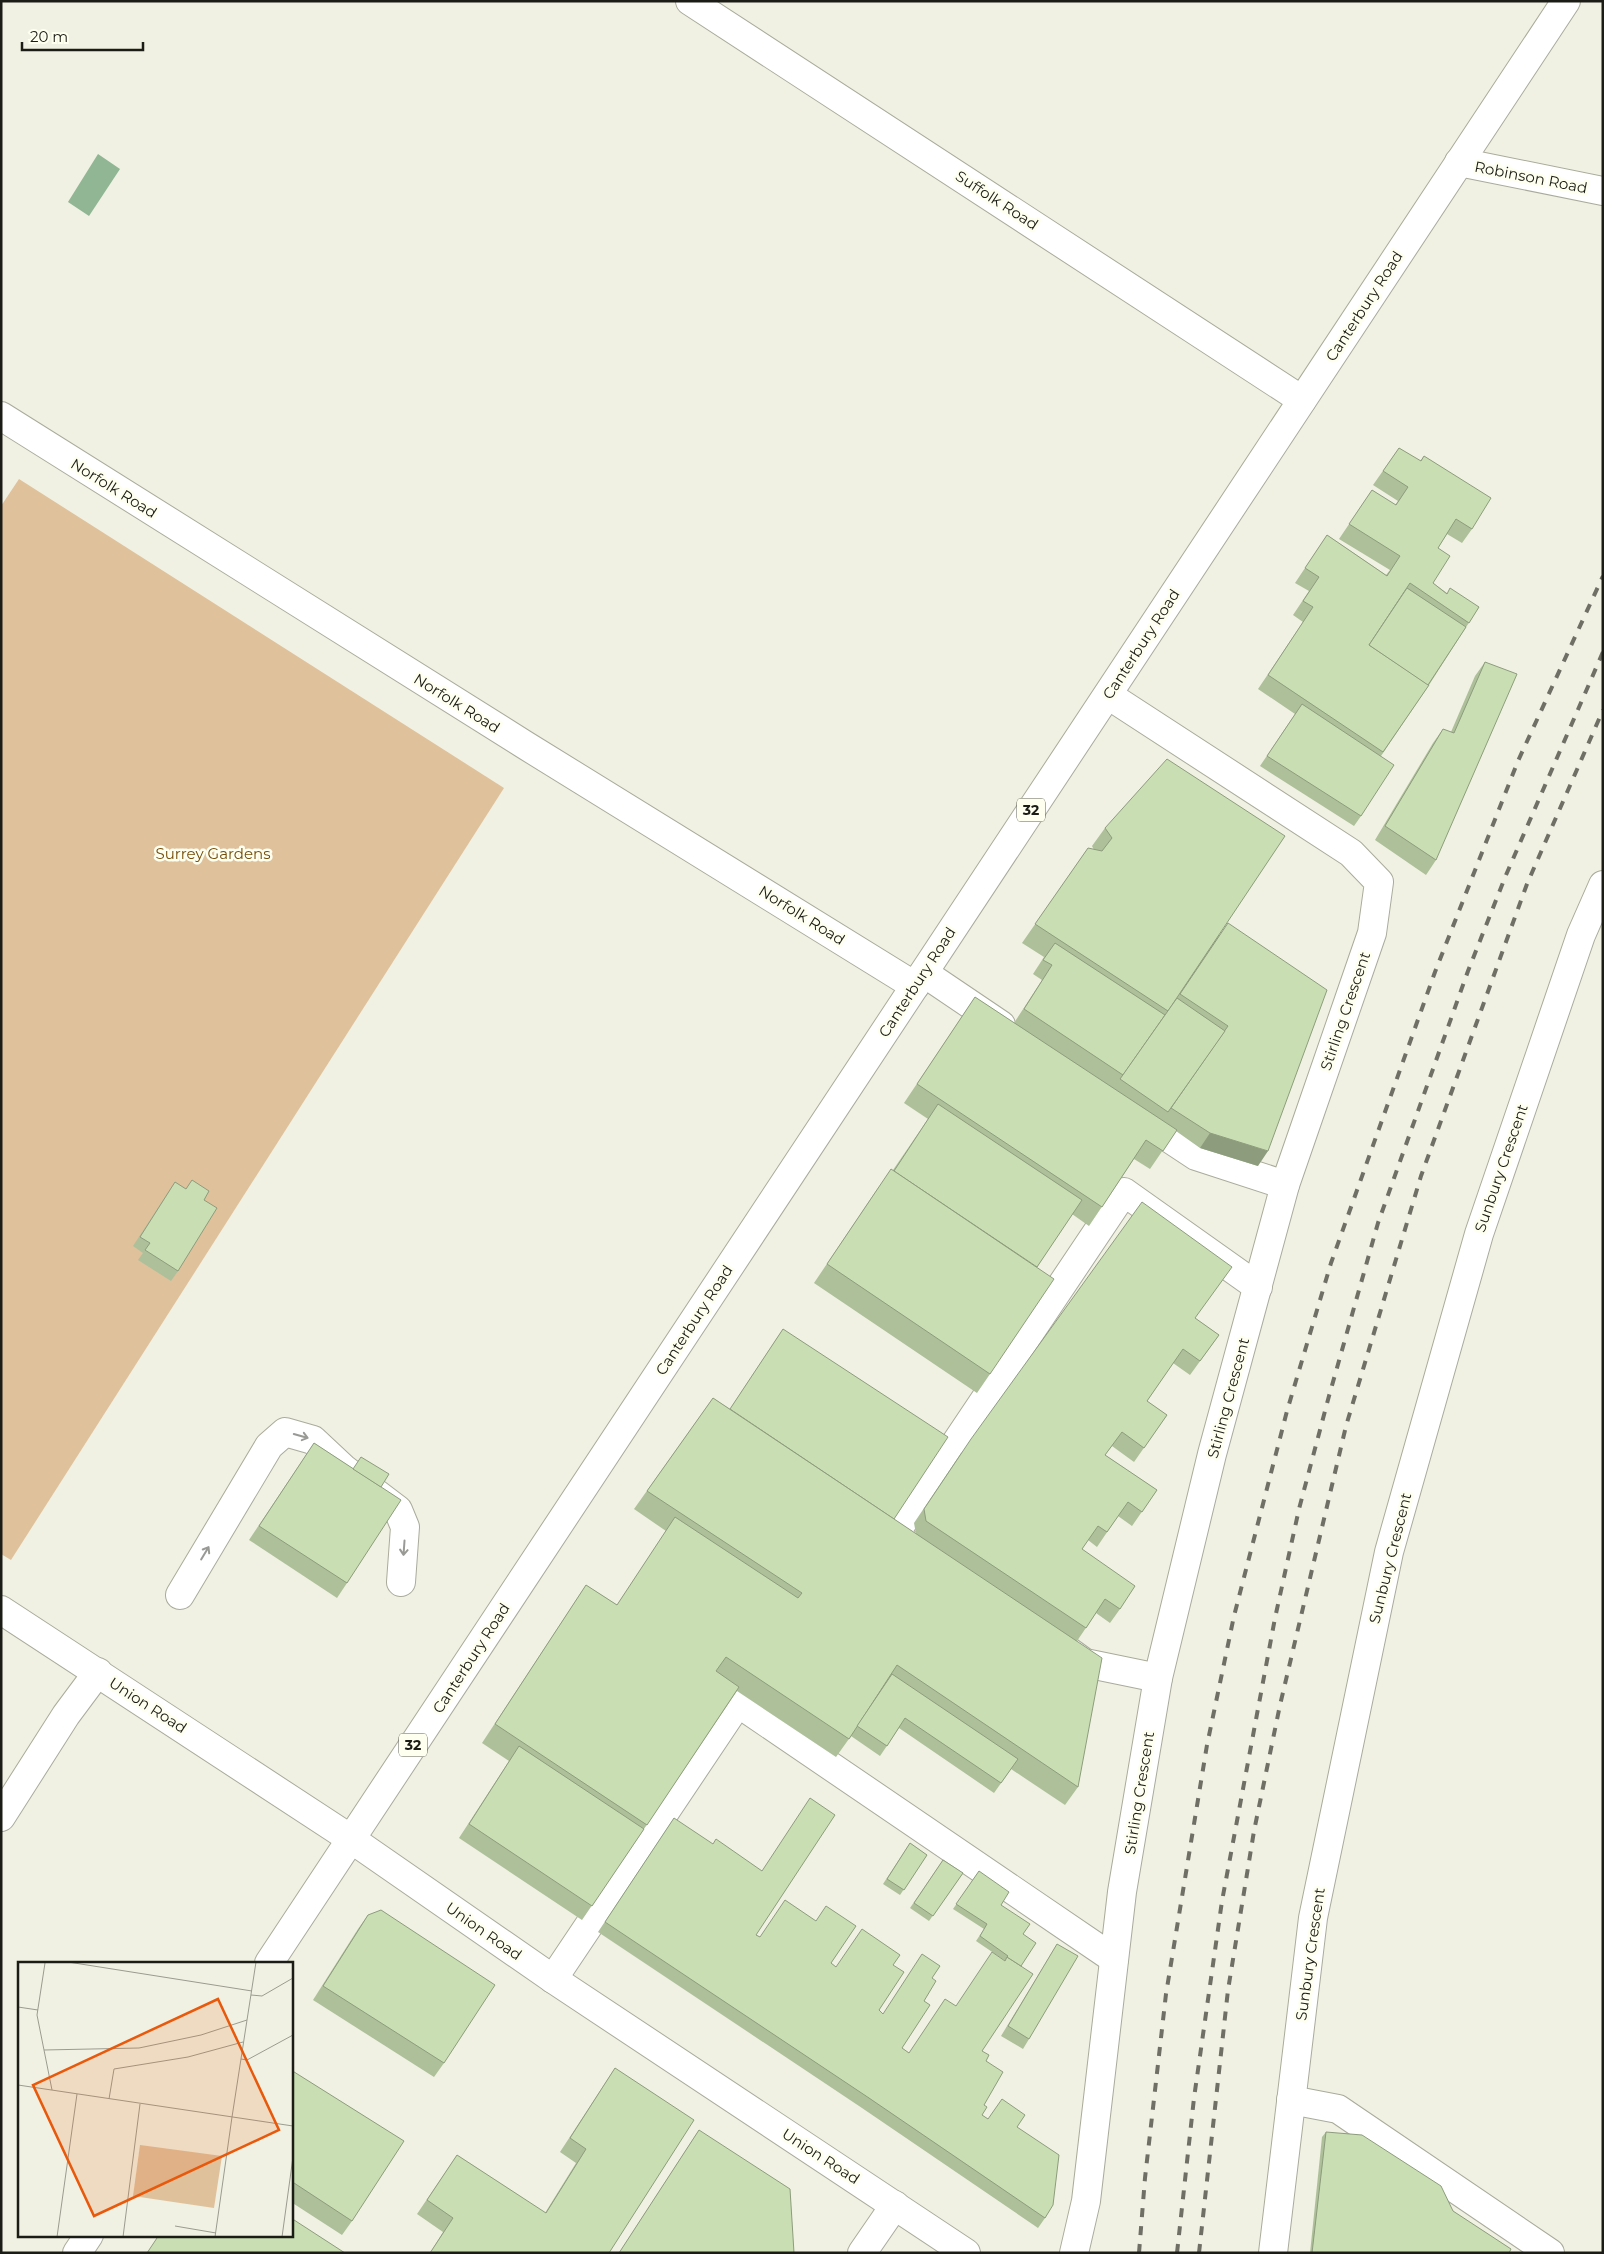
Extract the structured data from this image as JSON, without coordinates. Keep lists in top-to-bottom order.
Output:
{
  "streets": {
    "street": [
      "Robinson Road",
      "Suffolk Road",
      "Canterbury Road",
      "Norfolk Road",
      "32",
      "Stirling Crescent",
      "Sunbury Crescent",
      "Union Road"
    ]
  },
  "crossings": [
    ["Robinson Road", "Canterbury Road"],
    ["Suffolk Road", "Canterbury Road"],
    ["Canterbury Road", "Norfolk Road"],
    ["Canterbury Road", "Stirling Crescent"],
    ["Canterbury Road", "Union Road"]
  ],
  "parks": ["Surrey Gardens"],
  "scale_bar": "20 m"
}
